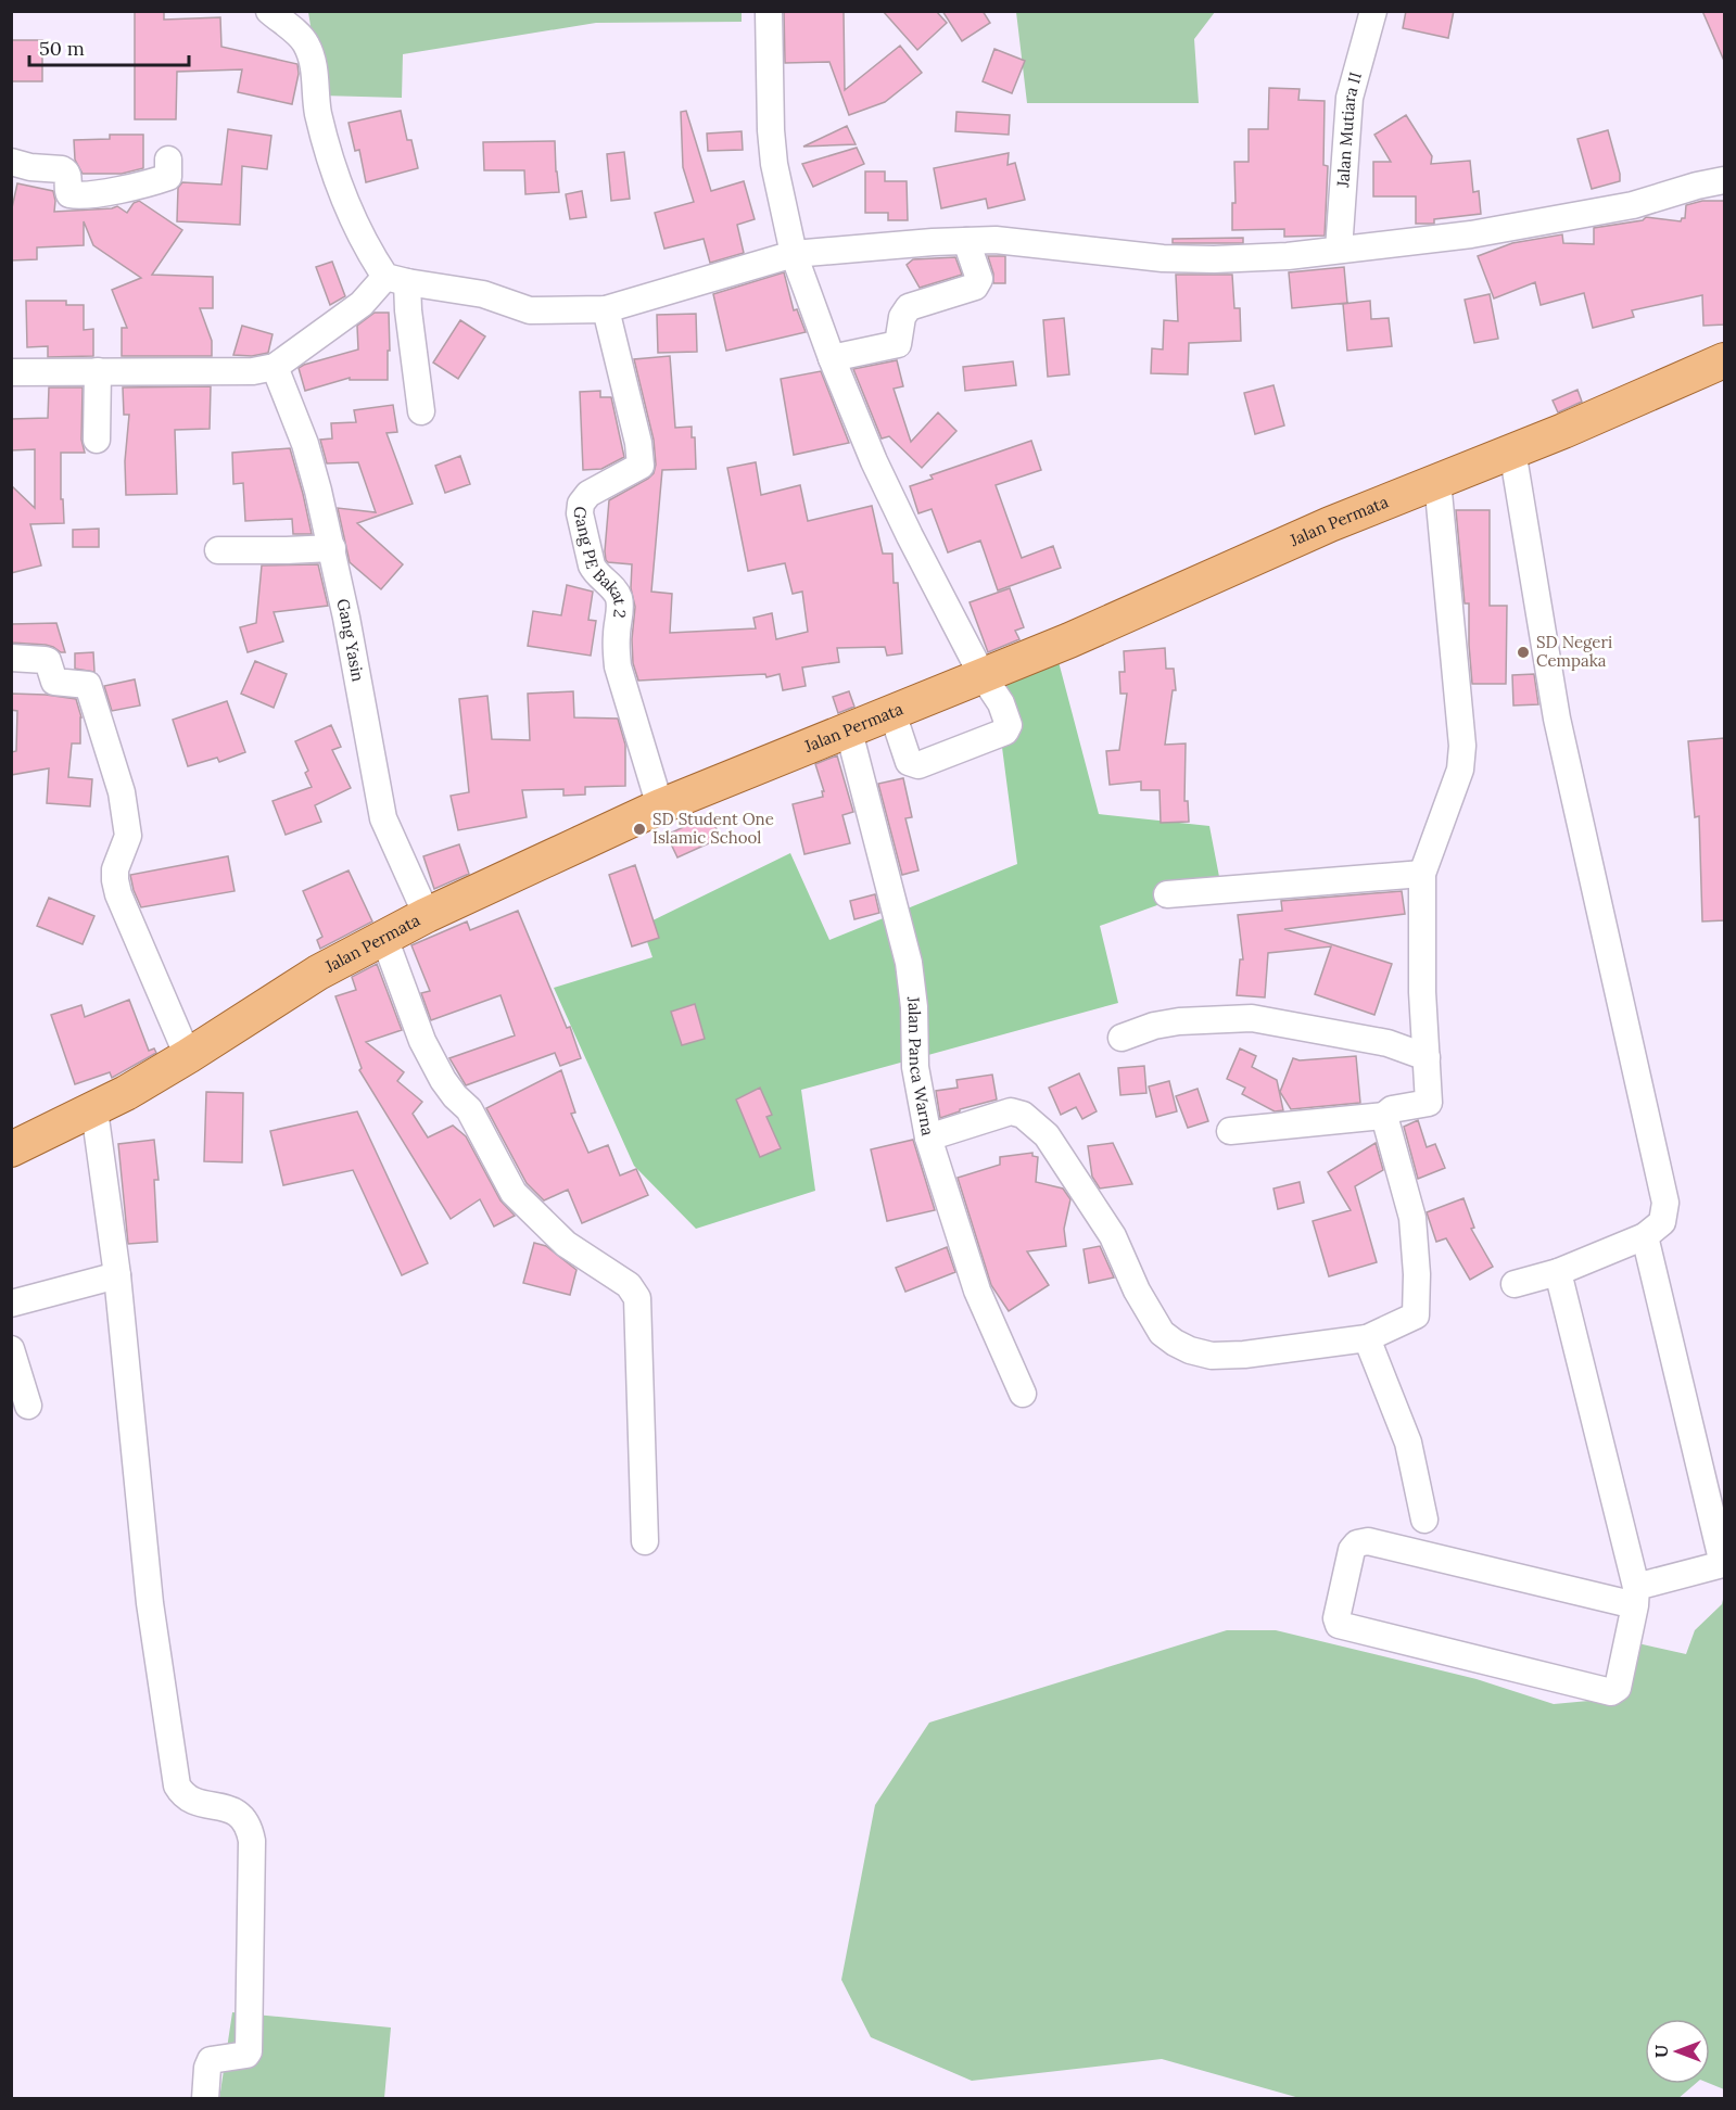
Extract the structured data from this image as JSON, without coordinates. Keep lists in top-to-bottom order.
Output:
{
  "streets": {
    "main road": ["Jalan Permata"],
    "street": [
      "Jalan Mutiara II",
      "Gang PE Bakat 2",
      "Gang Yasin",
      "Jalan Panca Warna"
    ]
  },
  "crossings": [
    ["Jalan Permata", "Gang PE Bakat 2"],
    ["Jalan Permata", "Gang Yasin"],
    ["Jalan Permata", "Jalan Panca Warna"]
  ],
  "places": ["SD Negeri Cempaka", "SD Student One Islamic School"],
  "scale_bar": "50 m",
  "north": "left"
}
